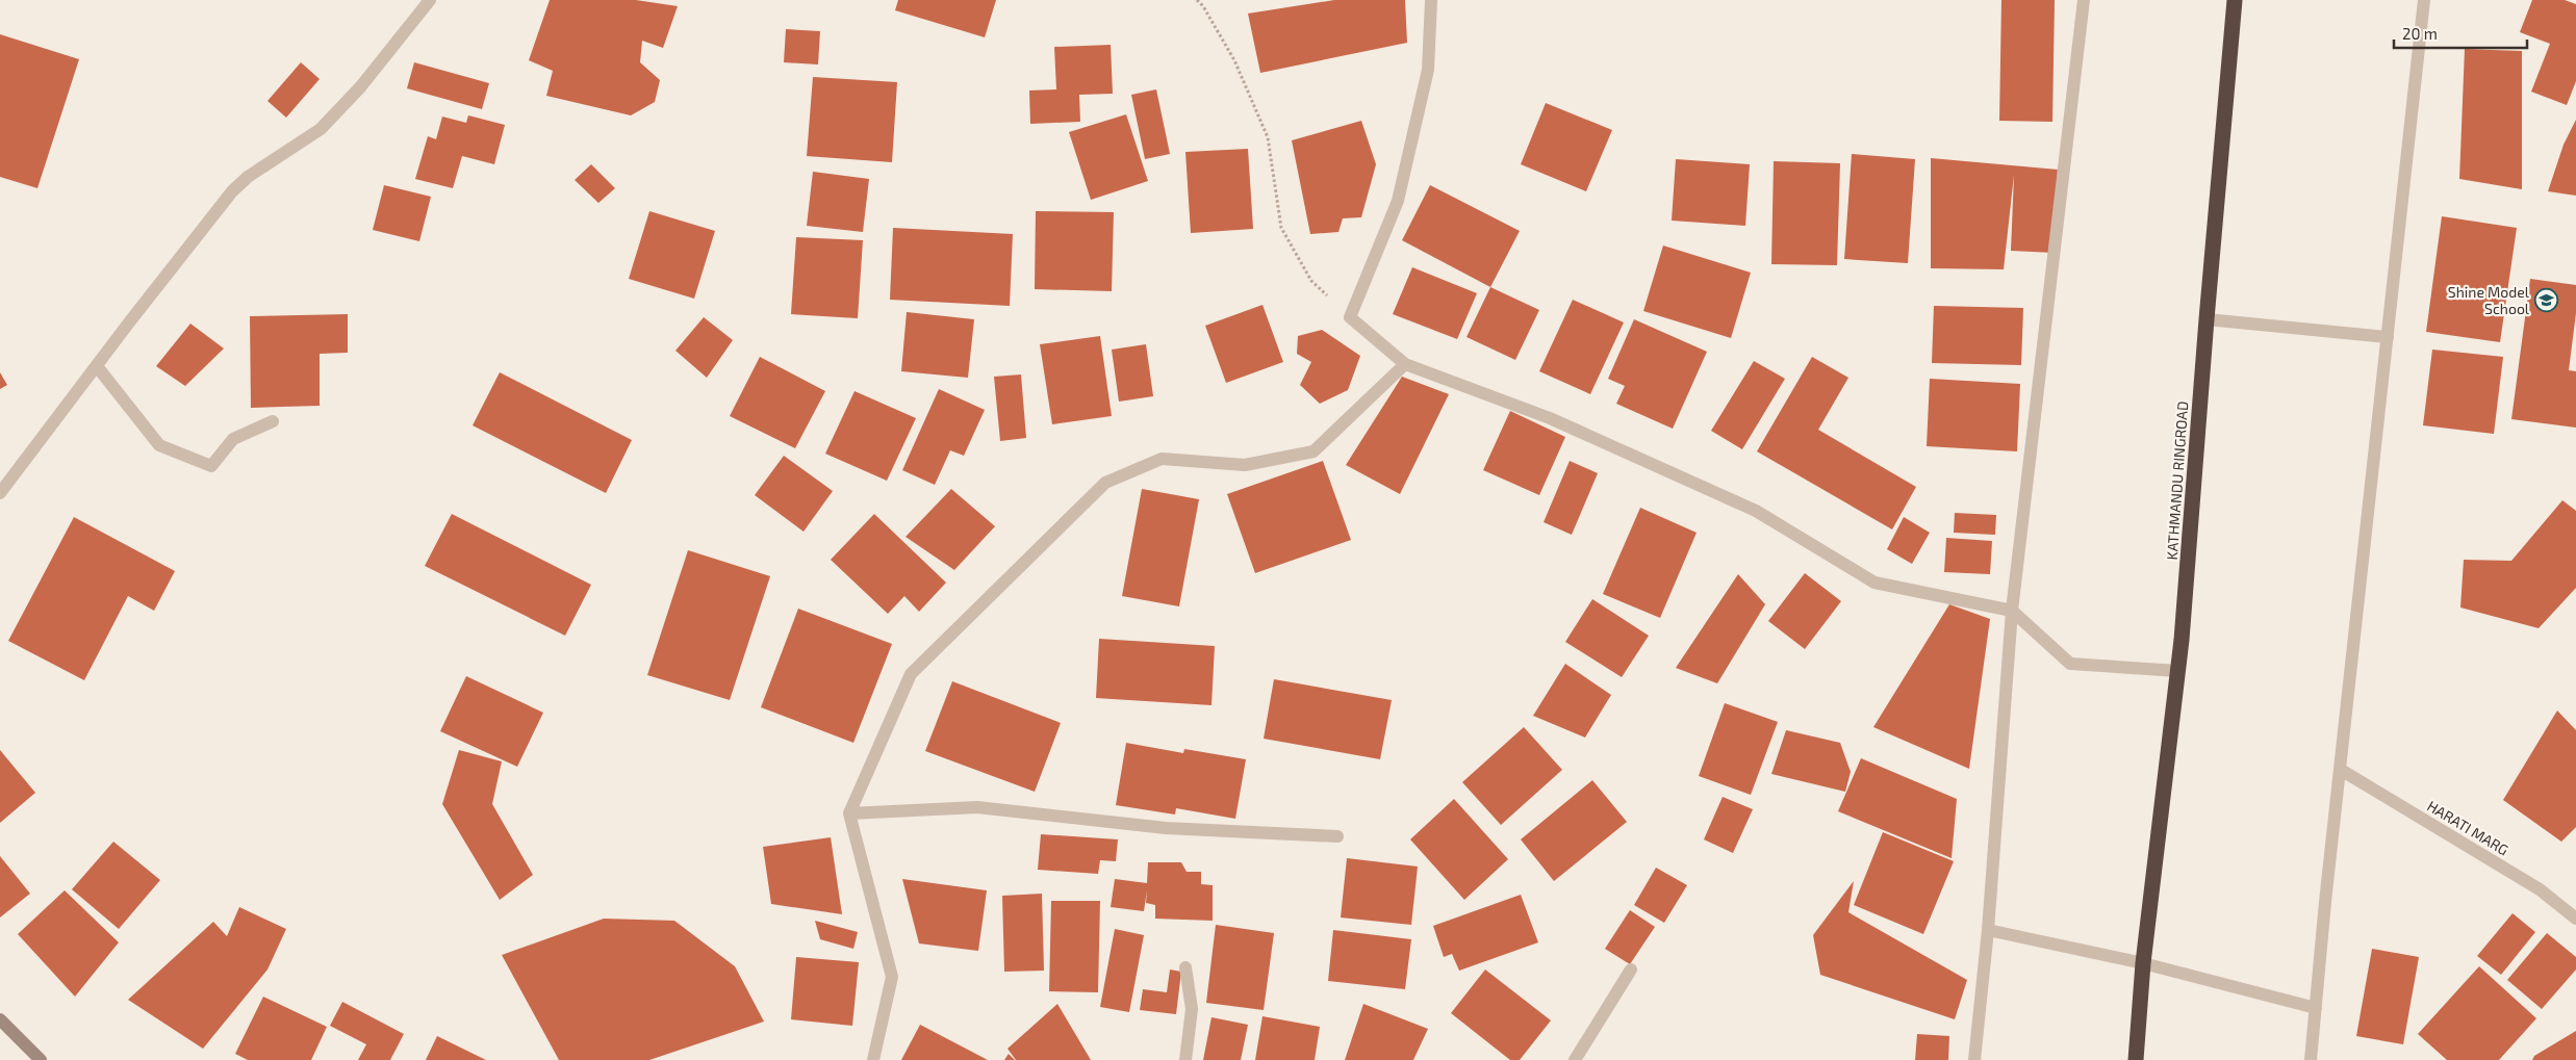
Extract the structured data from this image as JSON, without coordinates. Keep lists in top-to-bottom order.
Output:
{
  "streets": {
    "highway": ["KATHMANDU RINGROAD"],
    "street": ["HARATI MARG"]
  },
  "places": {
    "school or university": ["Shine Model School"]
  },
  "scale_bar": "20 m"
}
